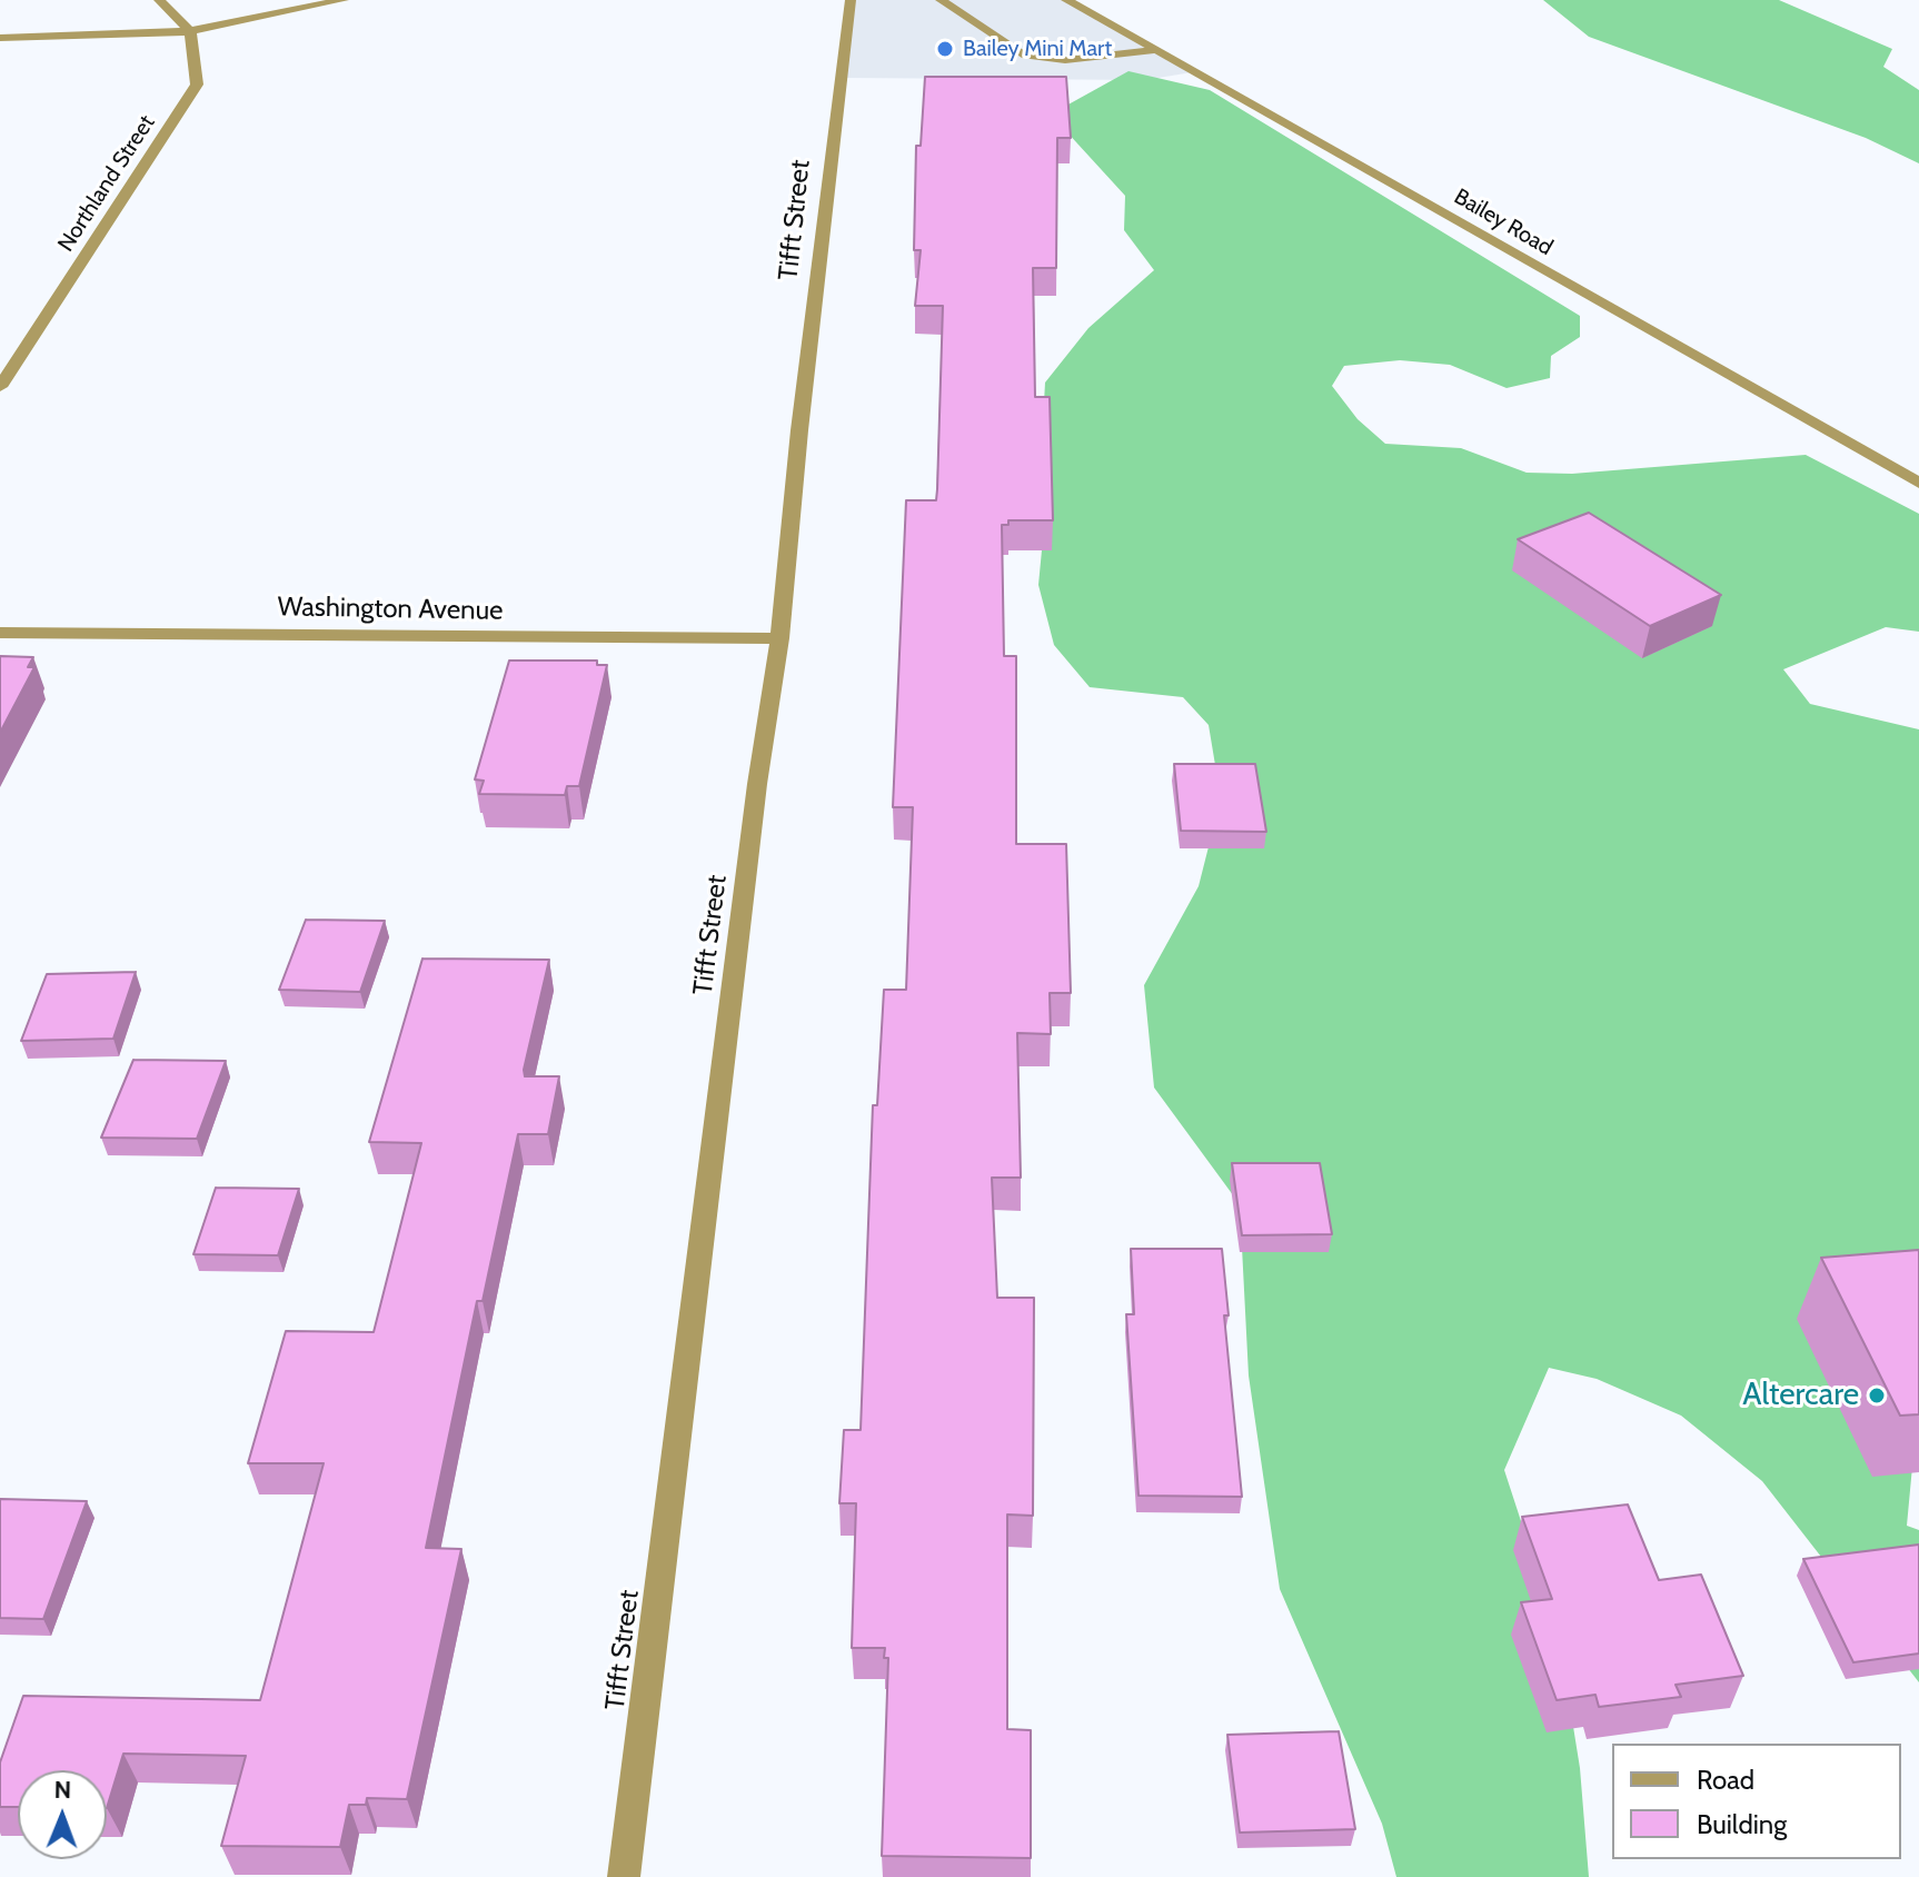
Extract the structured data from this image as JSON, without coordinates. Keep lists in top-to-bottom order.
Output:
{
  "streets": {
    "street": [
      "Northland Street",
      "Tifft Street",
      "Bailey Road",
      "Washington Avenue"
    ]
  },
  "crossings": [
    ["Tifft Street", "Washington Avenue"]
  ],
  "places": ["Bailey Mini Mart", "Altercare"],
  "legend": ["Road", "Building"],
  "north": "top"
}
